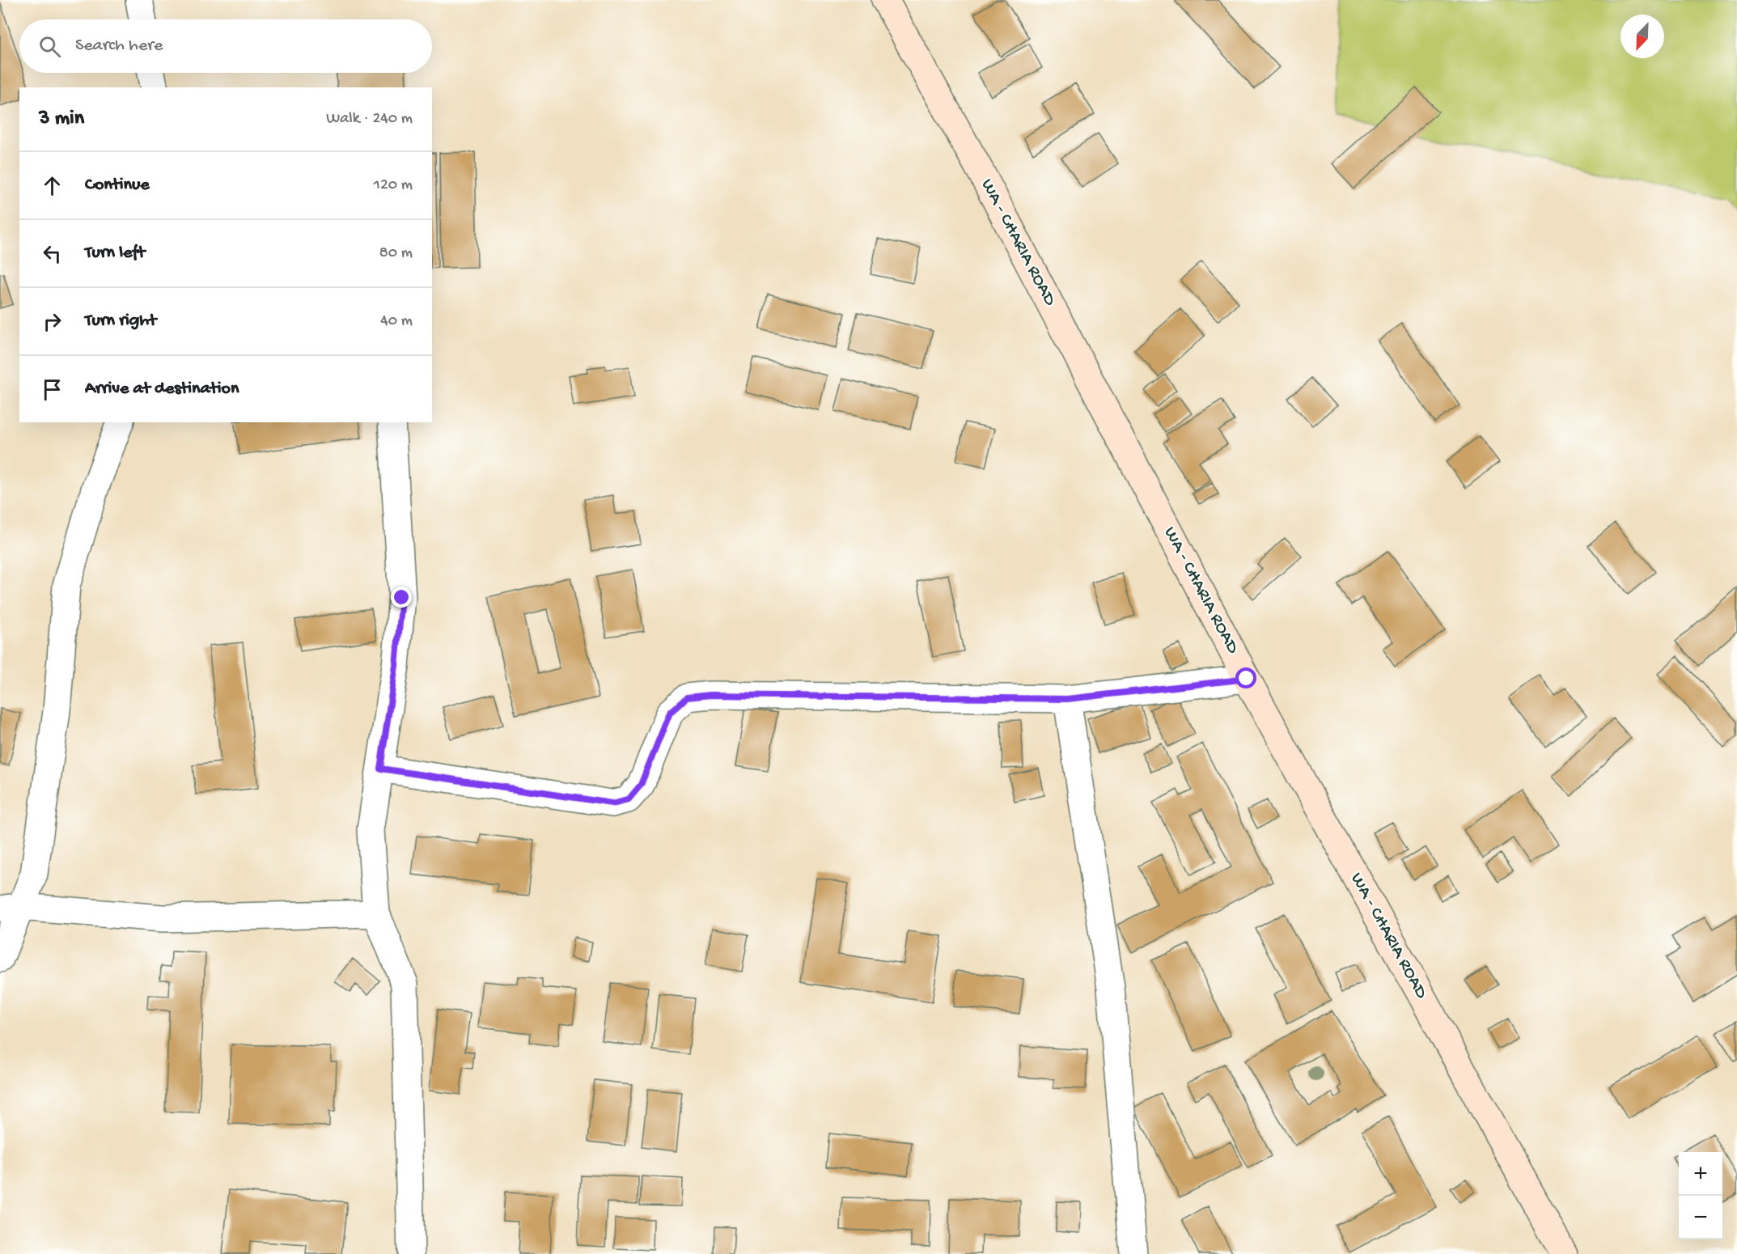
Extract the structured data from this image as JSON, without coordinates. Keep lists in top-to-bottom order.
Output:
{
  "streets": {
    "street": ["WA - CHARIA ROAD"]
  },
  "north": "bottom left",
  "page": {
    "search": "Search here",
    "heading": ["3 min", "Walk · 240 m"],
    "list": [
      ["Continue", "120 m"],
      ["Turn left", "80 m"],
      ["Turn right", "40 m"],
      "Arrive at destination"
    ],
    "map_buttons": ["+", "−"]
  }
}
